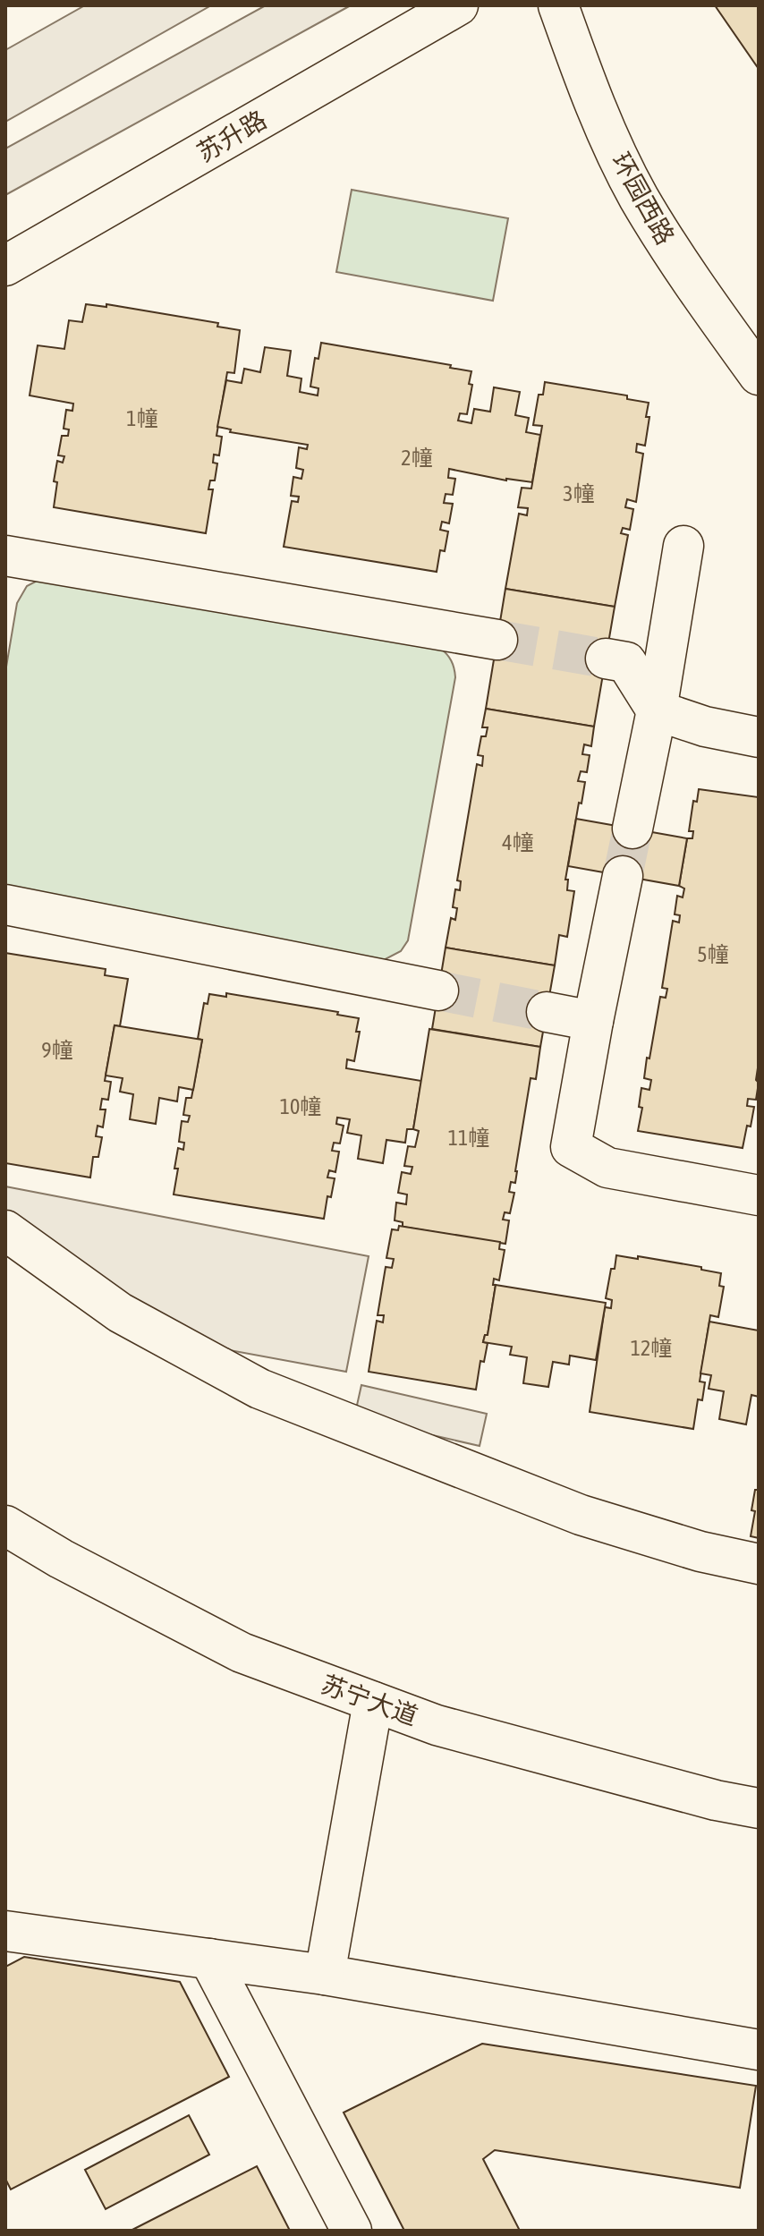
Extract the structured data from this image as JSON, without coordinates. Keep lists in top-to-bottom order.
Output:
{
  "streets": {
    "street": ["苏升路", "环园西路", "苏宁大道"]
  },
  "house_numbers": [
    "1幢",
    "2幢",
    "3幢",
    "4幢",
    "5幢",
    "9幢",
    "10幢",
    "11幢",
    "12幢"
  ]
}
